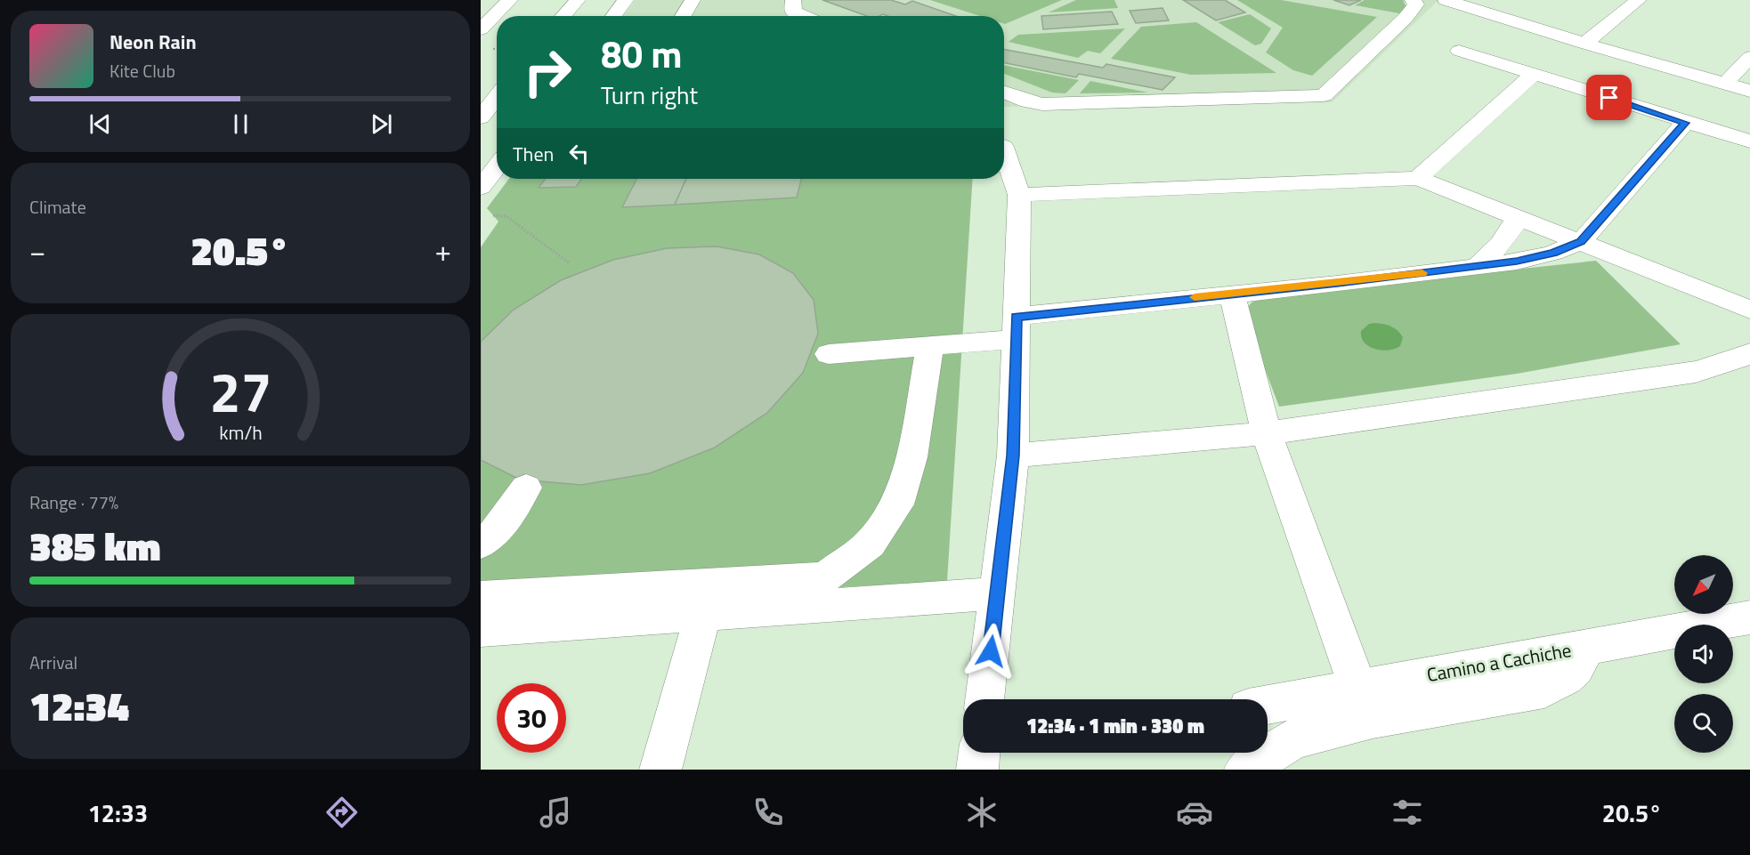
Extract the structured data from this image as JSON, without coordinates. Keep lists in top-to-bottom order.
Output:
{
  "streets": {
    "main road": ["Camino a Cachiche"]
  },
  "north": "bottom left",
  "page": {
    "turn": ["80 m", "Turn right"],
    "song": ["Neon Rain", "Kite Club"],
    "then": "Then",
    "tile": [
      "Climate",
      ["Range · 77%", "385 km"],
      ["Arrival", "12:34"]
    ],
    "heat": ["−", "20.5°", "+"],
    "limit": "30",
    "trip": "12:34 · 1 min · 330 m",
    "tabs": ["12:33", "20.5°"],
    "gauge": ["27", "km/h"]
  }
}
